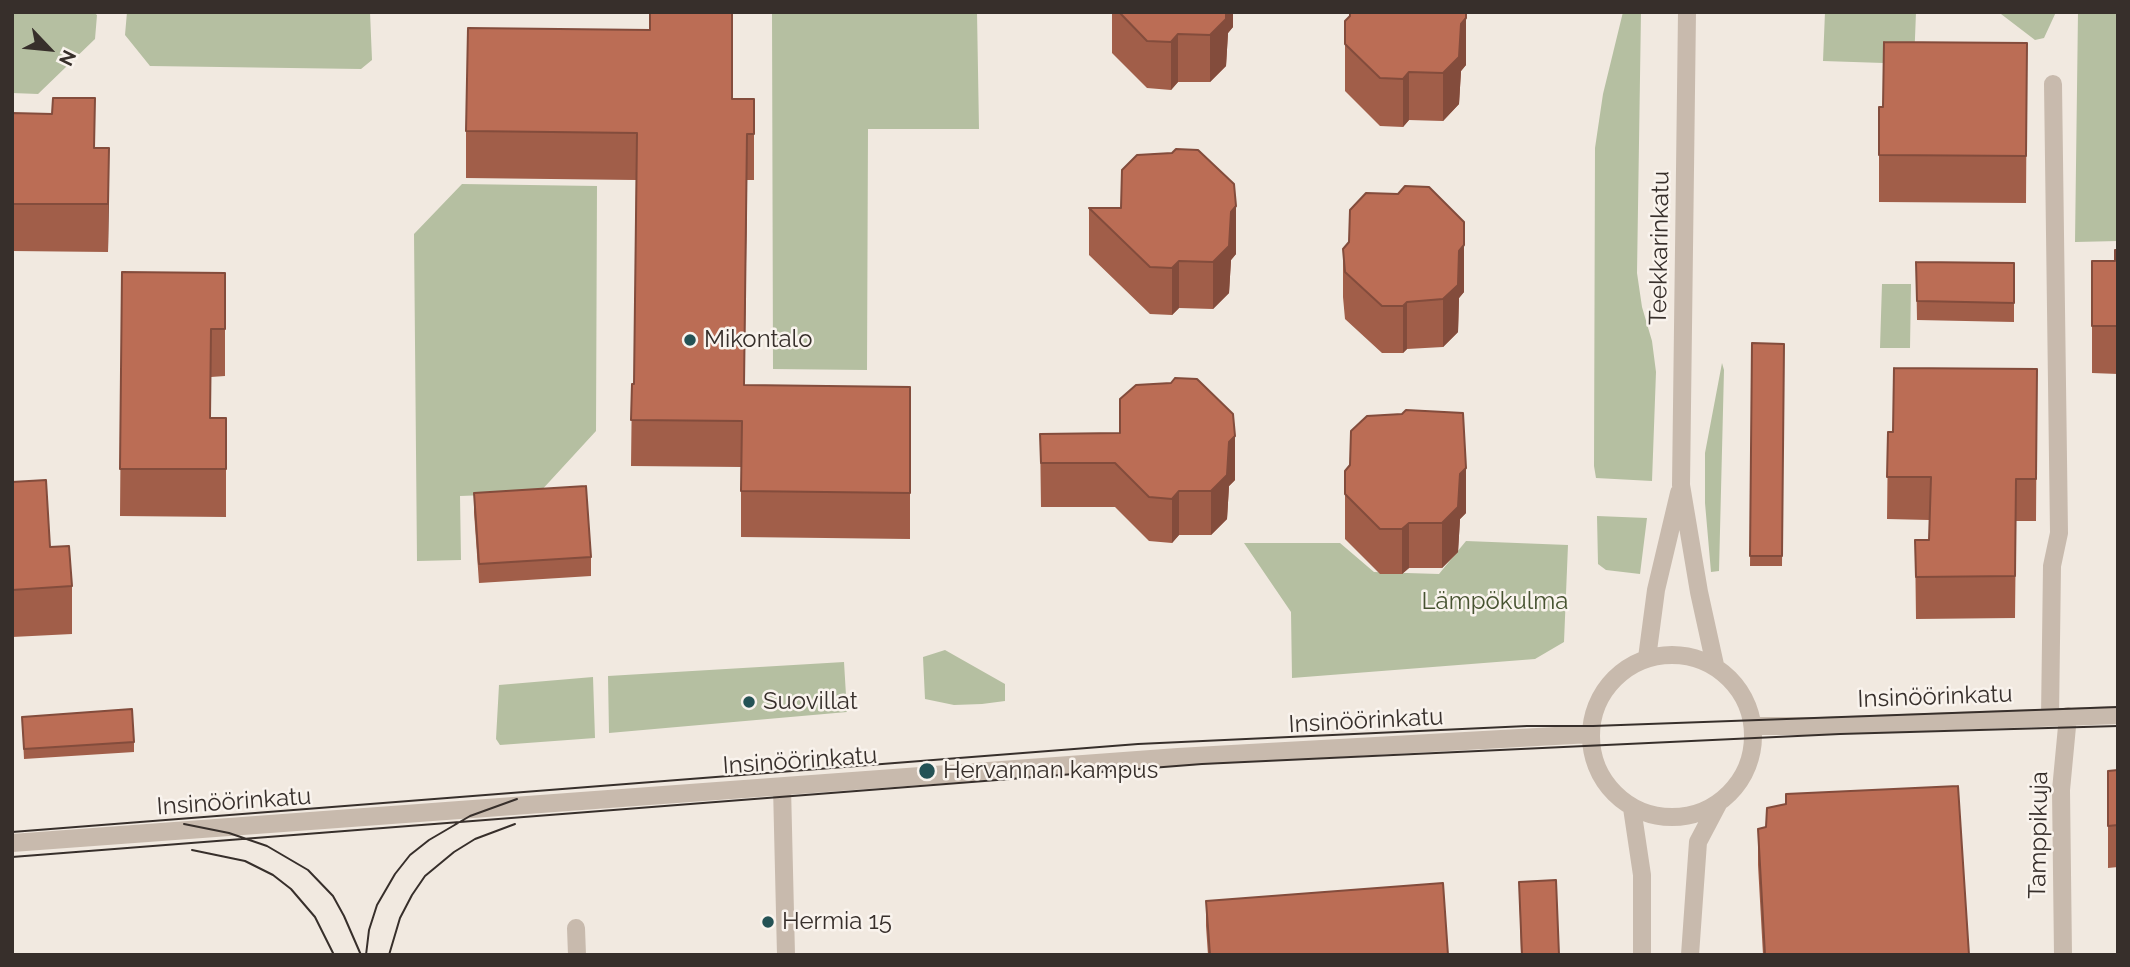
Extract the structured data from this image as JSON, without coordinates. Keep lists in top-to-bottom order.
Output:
{
  "streets": {
    "street": ["Teekkarinkatu", "Insinöörinkatu", "Tamppikuja"]
  },
  "crossings": [
    ["Teekkarinkatu", "Insinöörinkatu"],
    ["Insinöörinkatu", "Tamppikuja"]
  ],
  "parks": ["Lämpökulma"],
  "places": [
    "Mikontalo",
    "Suovillat",
    "Hervannan kampus",
    "Hermia 15"
  ],
  "north": "bottom right"
}
